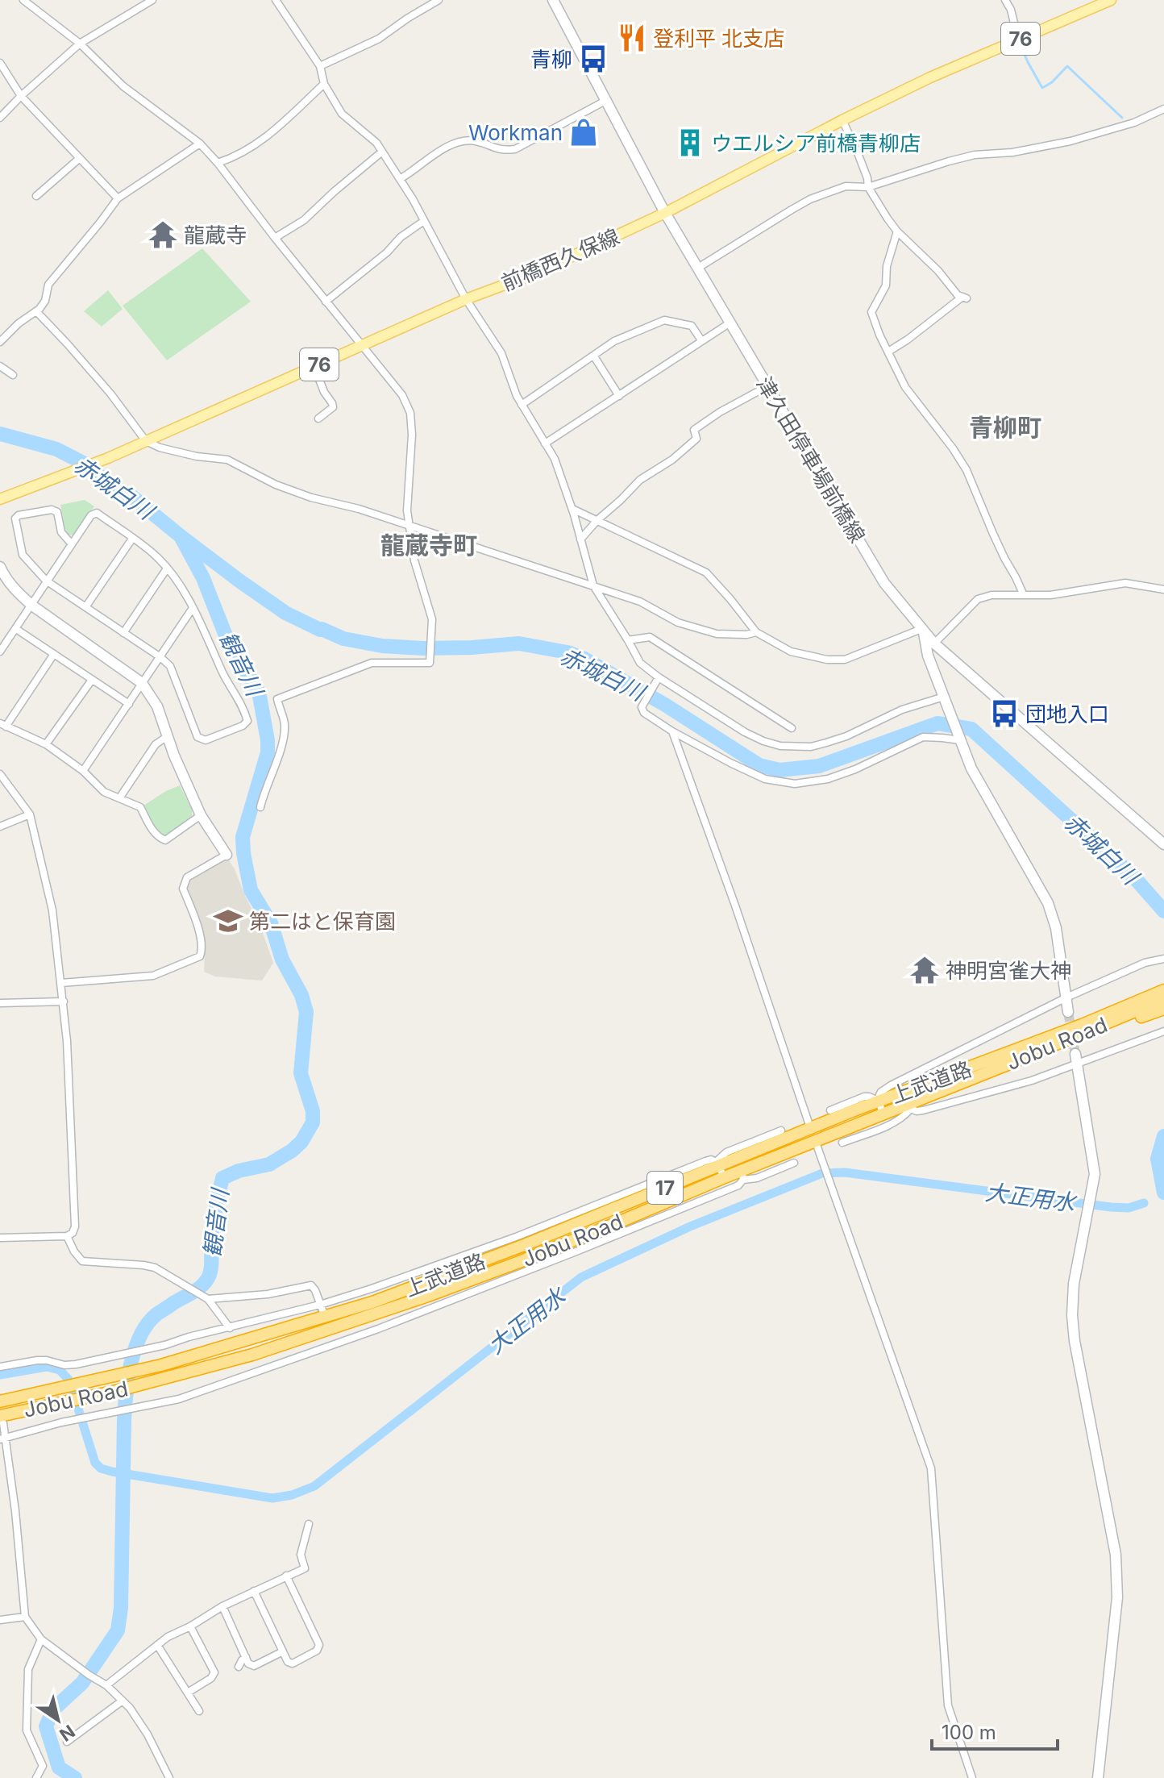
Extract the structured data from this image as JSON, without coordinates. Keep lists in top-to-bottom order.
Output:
{
  "streets": {
    "highway": ["Jobu Road", "上武道路", "17"],
    "main road": ["76", "前橋西久保線"],
    "street": ["津久田停車場前橋線"]
  },
  "crossings": [
    ["前橋西久保線", "津久田停車場前橋線"],
    ["Jobu Road", "上武道路"]
  ],
  "districts": ["青柳町", "龍蔵寺町"],
  "water": ["赤城白川", "観音川", "大正用水"],
  "places": {
    "restaurant": ["登利平 北支店"],
    "bus stop": ["青柳", "団地入口"],
    "shop": ["Workman"],
    "building": ["ウエルシア前橋青柳店"],
    "temple": ["龍蔵寺", "神明宮雀大神"],
    "school or university": ["第二はと保育園"]
  },
  "scale_bar": "100 m",
  "north": "bottom right"
}
